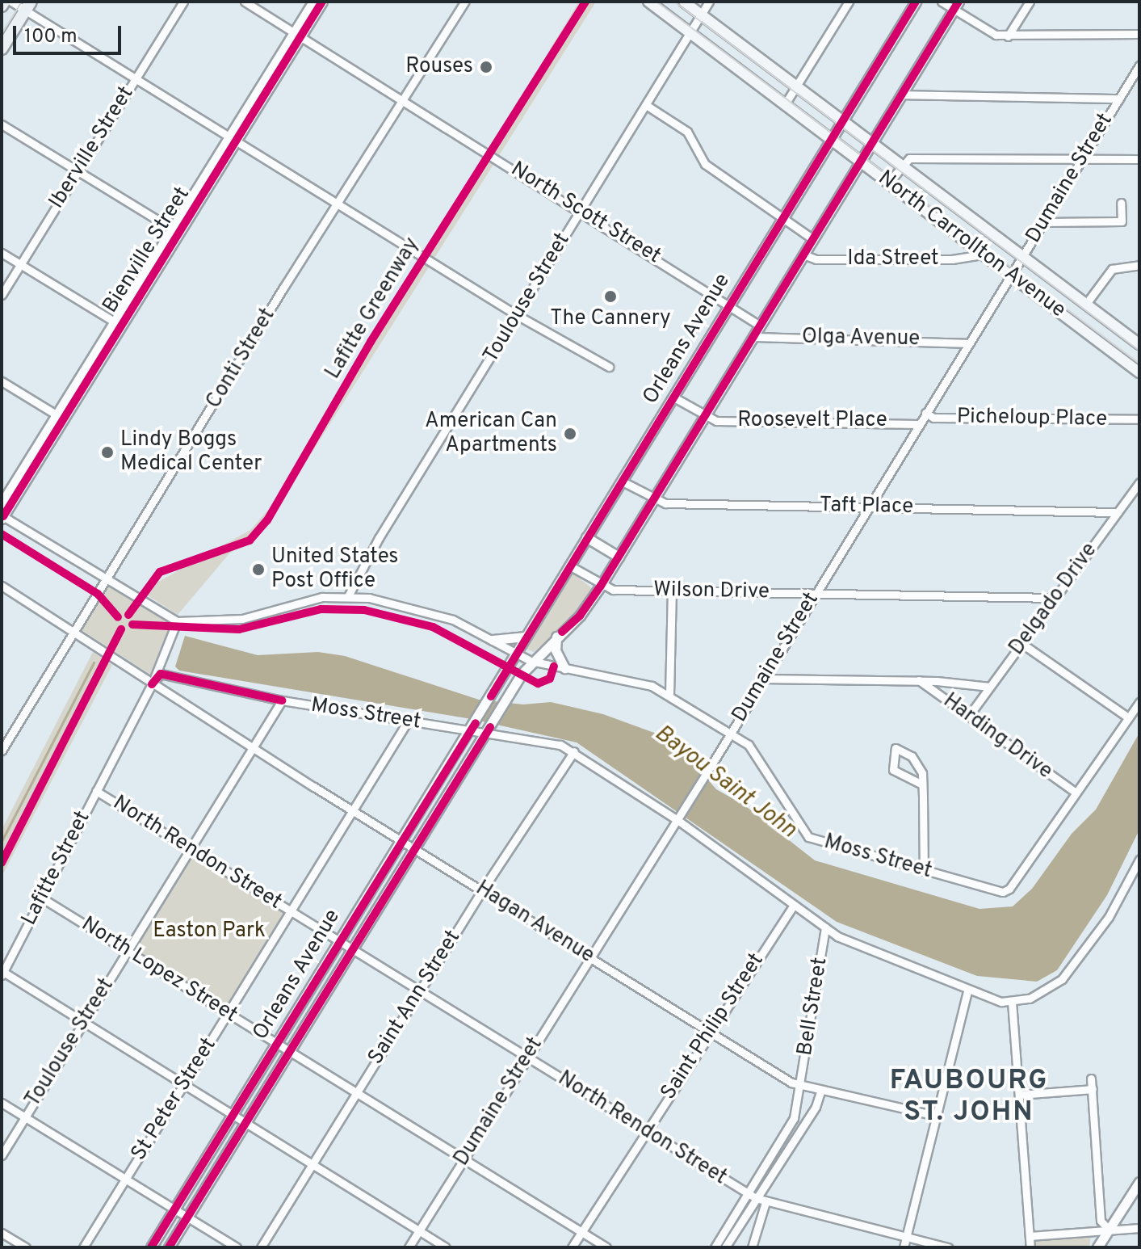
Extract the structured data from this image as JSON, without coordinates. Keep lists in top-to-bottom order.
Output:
{
  "streets": {
    "main road": ["North Carrollton Avenue"],
    "street": [
      "Iberville Street",
      "Dumaine Street",
      "North Scott Street",
      "Bienville Street",
      "Ida Street",
      "Toulouse Street",
      "Olga Avenue",
      "Orleans Avenue",
      "Conti Street",
      "Picheloup Place",
      "Roosevelt Place",
      "Taft Place",
      "Wilson Drive",
      "Delgado Drive",
      "Moss Street",
      "Harding Drive",
      "North Rendon Street",
      "Lafitte Street",
      "Hagan Avenue",
      "North Lopez Street",
      "Saint Ann Street",
      "Bell Street",
      "Saint Philip Street",
      "St Peter Street"
    ],
    "cycle path": ["Lafitte Greenway"]
  },
  "crossings": [
    ["Dumaine Street", "North Carrollton Avenue"],
    ["Dumaine Street", "Olga Avenue"],
    ["Dumaine Street", "Picheloup Place"],
    ["Dumaine Street", "Roosevelt Place"],
    ["Dumaine Street", "Taft Place"],
    ["Dumaine Street", "Wilson Drive"],
    ["Dumaine Street", "Moss Street"],
    ["Dumaine Street", "Harding Drive"],
    ["Dumaine Street", "North Rendon Street"],
    ["Dumaine Street", "Hagan Avenue"],
    ["Dumaine Street", "North Lopez Street"],
    ["North Scott Street", "Bienville Street"],
    ["North Scott Street", "Toulouse Street"],
    ["North Scott Street", "Orleans Avenue"],
    ["North Scott Street", "Conti Street"],
    ["North Carrollton Avenue", "Ida Street"],
    ["North Carrollton Avenue", "Toulouse Street"],
    ["North Carrollton Avenue", "Orleans Avenue"],
    ["Ida Street", "Orleans Avenue"],
    ["Toulouse Street", "Moss Street"],
    ["Toulouse Street", "North Rendon Street"],
    ["Toulouse Street", "Hagan Avenue"],
    ["Toulouse Street", "North Lopez Street"],
    ["Olga Avenue", "Orleans Avenue"],
    ["Orleans Avenue", "Roosevelt Place"],
    ["Orleans Avenue", "Taft Place"],
    ["Orleans Avenue", "Wilson Drive"],
    ["Orleans Avenue", "Moss Street"],
    ["Orleans Avenue", "North Rendon Street"],
    ["Orleans Avenue", "Hagan Avenue"],
    ["Orleans Avenue", "North Lopez Street"],
    ["Conti Street", "Hagan Avenue"],
    ["Taft Place", "Delgado Drive"],
    ["Wilson Drive", "Delgado Drive"],
    ["Delgado Drive", "Harding Drive"],
    ["Moss Street", "Harding Drive"],
    ["Moss Street", "Lafitte Street"],
    ["Moss Street", "Hagan Avenue"],
    ["Moss Street", "Saint Ann Street"],
    ["Moss Street", "Bell Street"],
    ["Moss Street", "Saint Philip Street"],
    ["Moss Street", "St Peter Street"],
    ["North Rendon Street", "Lafitte Street"],
    ["North Rendon Street", "Saint Ann Street"],
    ["North Rendon Street", "Bell Street"],
    ["North Rendon Street", "Saint Philip Street"],
    ["North Rendon Street", "St Peter Street"],
    ["Lafitte Street", "Hagan Avenue"],
    ["Lafitte Street", "North Lopez Street"],
    ["Hagan Avenue", "Saint Ann Street"],
    ["Hagan Avenue", "Bell Street"],
    ["Hagan Avenue", "Saint Philip Street"],
    ["Hagan Avenue", "St Peter Street"],
    ["North Lopez Street", "Saint Ann Street"],
    ["North Lopez Street", "Saint Philip Street"],
    ["North Lopez Street", "St Peter Street"]
  ],
  "districts": ["FAUBOURG ST. JOHN"],
  "water": ["Bayou Saint John"],
  "parks": ["Easton Park"],
  "places": [
    "Rouses",
    "The Cannery",
    "American Can Apartments",
    "Lindy Boggs Medical Center",
    "United States Post Office"
  ],
  "scale_bar": "100 m"
}
